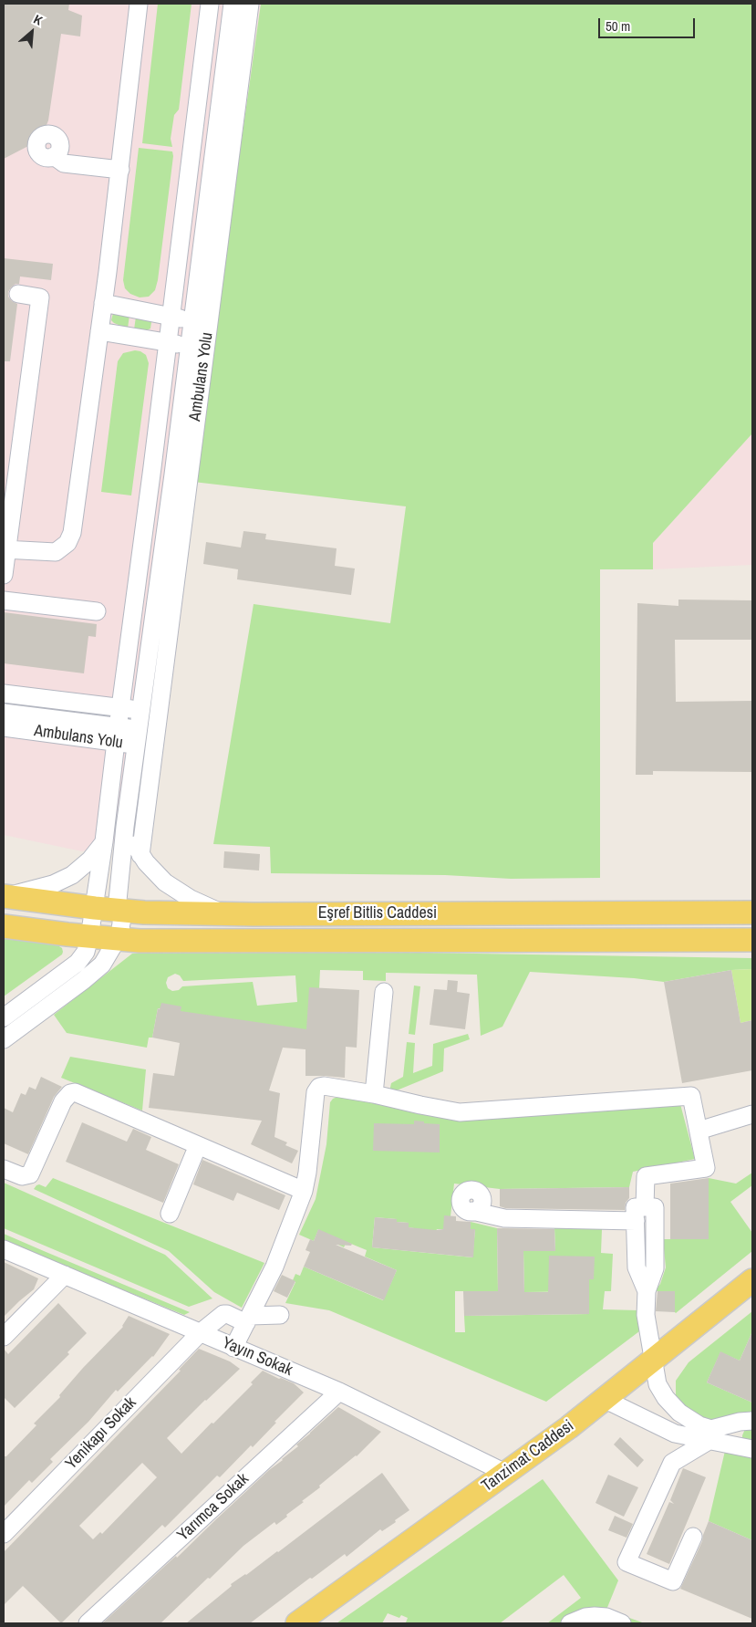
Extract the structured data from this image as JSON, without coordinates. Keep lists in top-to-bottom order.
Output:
{
  "streets": {
    "main road": ["Eşref Bitlis Caddesi", "Tanzimat Caddesi"],
    "street": [
      "Ambulans Yolu",
      "Yayın Sokak",
      "Yenikapı Sokak",
      "Yarımca Sokak"
    ]
  },
  "crossings": [
    ["Yayın Sokak", "Yenikapı Sokak"],
    ["Yayın Sokak", "Tanzimat Caddesi"],
    ["Yayın Sokak", "Yarımca Sokak"]
  ],
  "scale_bar": "50 m",
  "north": "top right"
}
